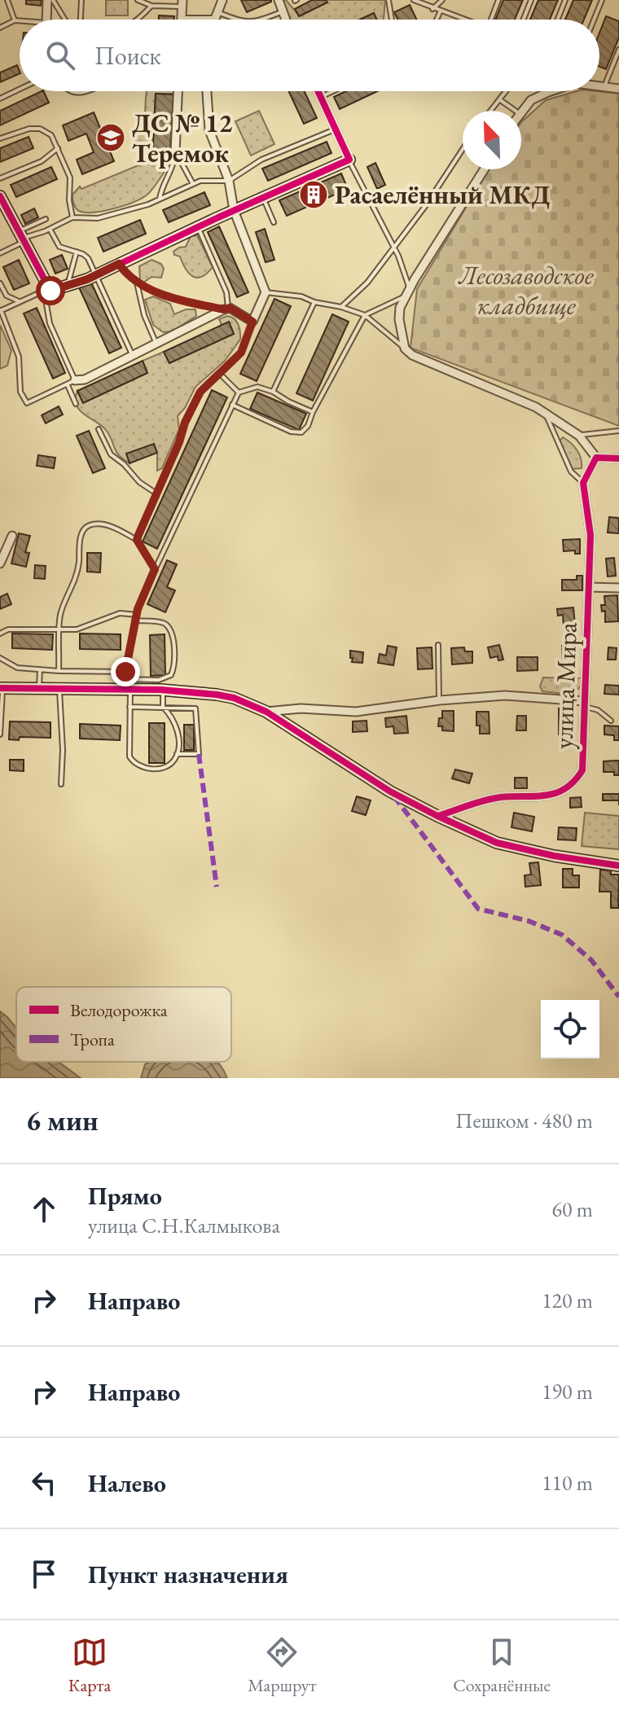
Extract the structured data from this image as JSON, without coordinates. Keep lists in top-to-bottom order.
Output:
{
  "streets": {
    "street": ["улица Мира"]
  },
  "parks": ["Лесозаводское кладбище"],
  "places": {
    "school or university": ["ДС № 12 Теремок"],
    "building": ["Расаелённый МКД"]
  },
  "legend": ["Велодорожка", "Тропа"],
  "north": "top left",
  "page": {
    "search": "Поиск",
    "heading": ["6 мин", "Пешком · 480 m"],
    "list": [
      ["Прямо", "улица С.Н.Калмыкова", "60 m"],
      ["Направо", "120 m"],
      ["Направо", "190 m"],
      ["Налево", "110 m"],
      "Пункт назначения"
    ],
    "nav": ["Карта", "Маршрут", "Сохранённые"]
  }
}
